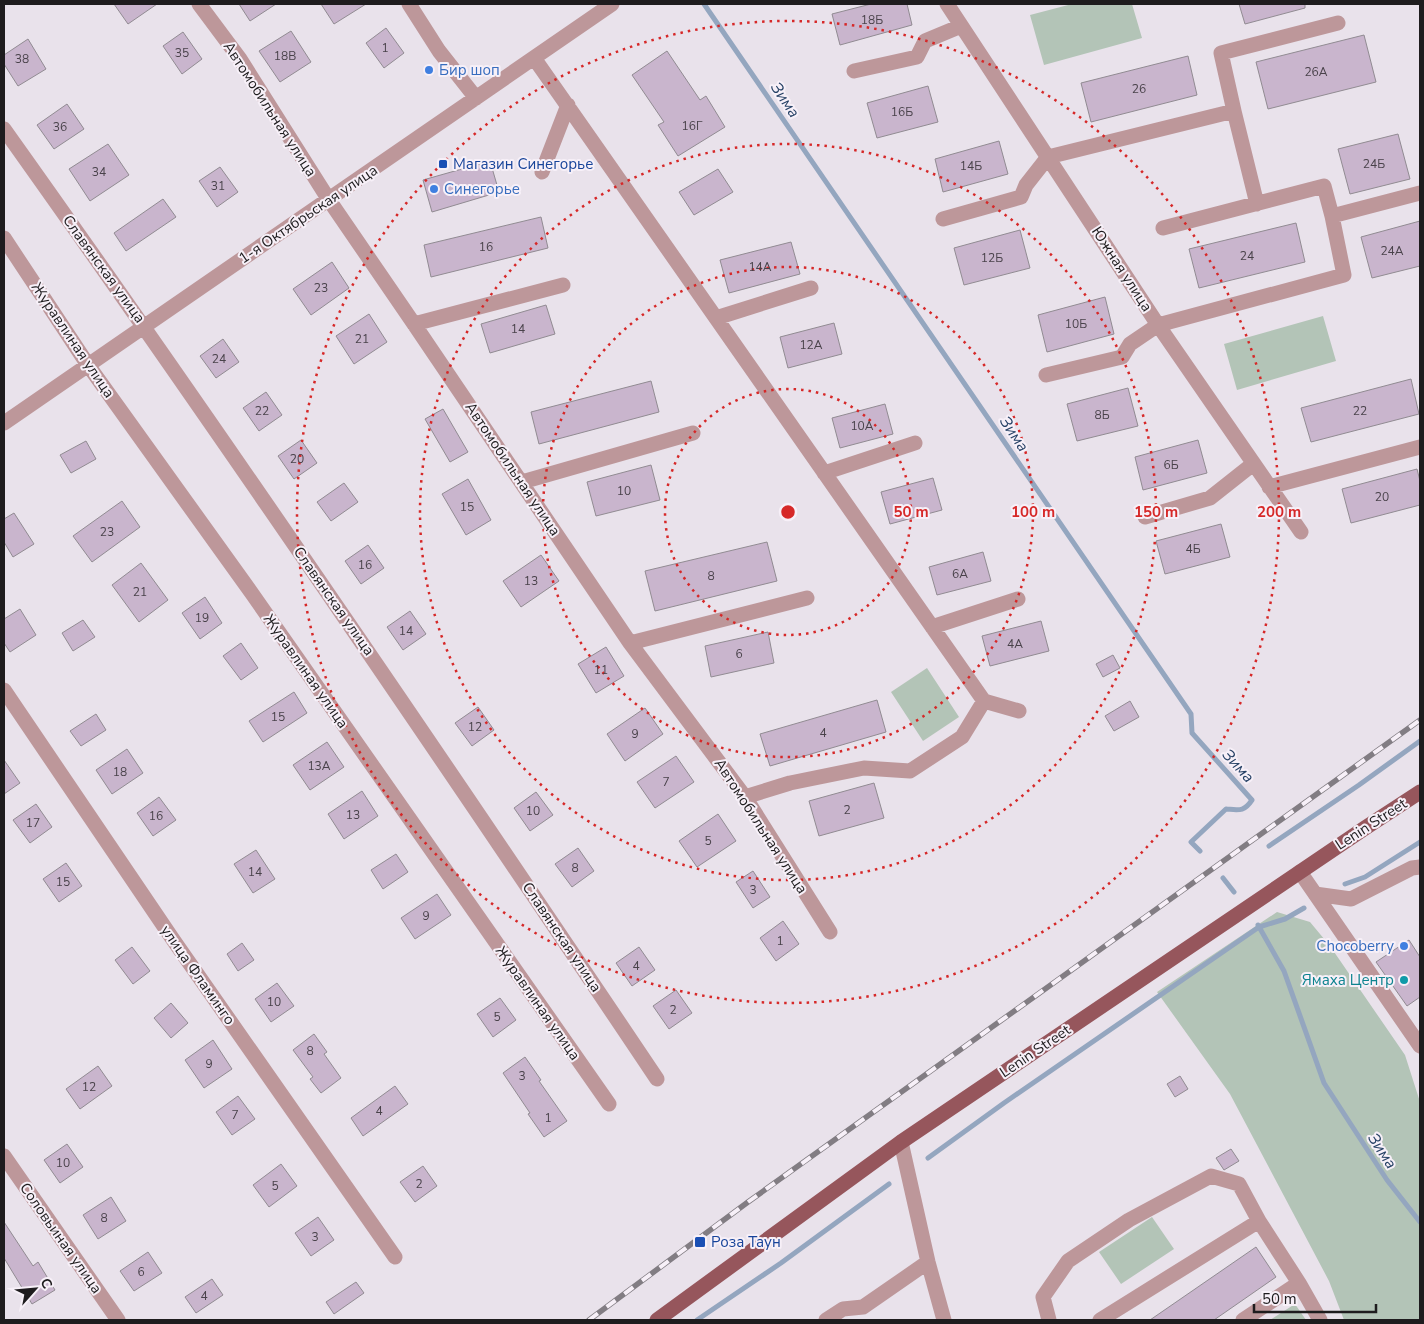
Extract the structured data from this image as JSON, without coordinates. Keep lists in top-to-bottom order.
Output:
{
  "streets": {
    "main road": ["Lenin Street"],
    "street": [
      "Автомобильная улица",
      "1-я Октябрьская улица",
      "Славянская улица",
      "Южная улица",
      "Журавлиная улица",
      "улица Фламинго",
      "Соловьиная улица"
    ]
  },
  "crossings": [
    ["Автомобильная улица", "1-я Октябрьская улица"],
    ["1-я Октябрьская улица", "Славянская улица"],
    ["1-я Октябрьская улица", "Журавлиная улица"]
  ],
  "water": ["Зима"],
  "places": {
    "other": [
      "Бир шоп",
      "Синегорье",
      "Chocoberry",
      "Ямаха Центр"
    ],
    "transit": ["Магазин Синегорье", "Роза Таун"]
  },
  "house_numbers": [
    "18Б",
    "1",
    "35",
    "18В",
    "38",
    "26А",
    "26",
    "16Б",
    "16Г",
    "36",
    "24Б",
    "14Б",
    "34",
    "31",
    "16",
    "24А",
    "24",
    "12Б",
    "14А",
    "23",
    "10Б",
    "14",
    "21",
    "12А",
    "24",
    "22",
    "22",
    "8Б",
    "10А",
    "20",
    "6Б",
    "10",
    "20",
    "15",
    "23",
    "4Б",
    "16",
    "6А",
    "8",
    "13",
    "21",
    "19",
    "14",
    "4А",
    "6",
    "11",
    "15",
    "12",
    "4",
    "9",
    "13А",
    "18",
    "7",
    "2",
    "10",
    "13",
    "16",
    "17",
    "5",
    "8",
    "14",
    "15",
    "3",
    "9",
    "1",
    "4",
    "10",
    "2",
    "5",
    "8",
    "9",
    "3",
    "12",
    "4",
    "7",
    "1",
    "10",
    "2",
    "5",
    "8",
    "3",
    "6",
    "4"
  ],
  "scale_bar": "50 m",
  "north": "top right",
  "rings": [
    "50 m",
    "100 m",
    "150 m",
    "200 m"
  ]
}
